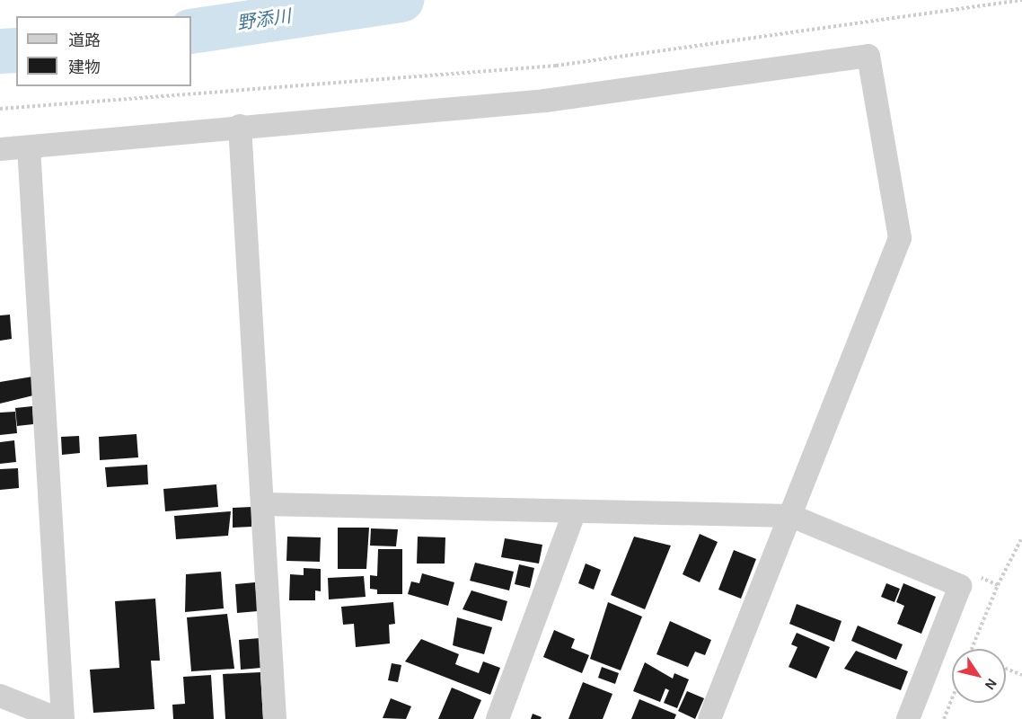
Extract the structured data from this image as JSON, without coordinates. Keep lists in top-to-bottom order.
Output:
{
  "water": ["野添川"],
  "legend": ["道路", "建物"],
  "north": "bottom right"
}
